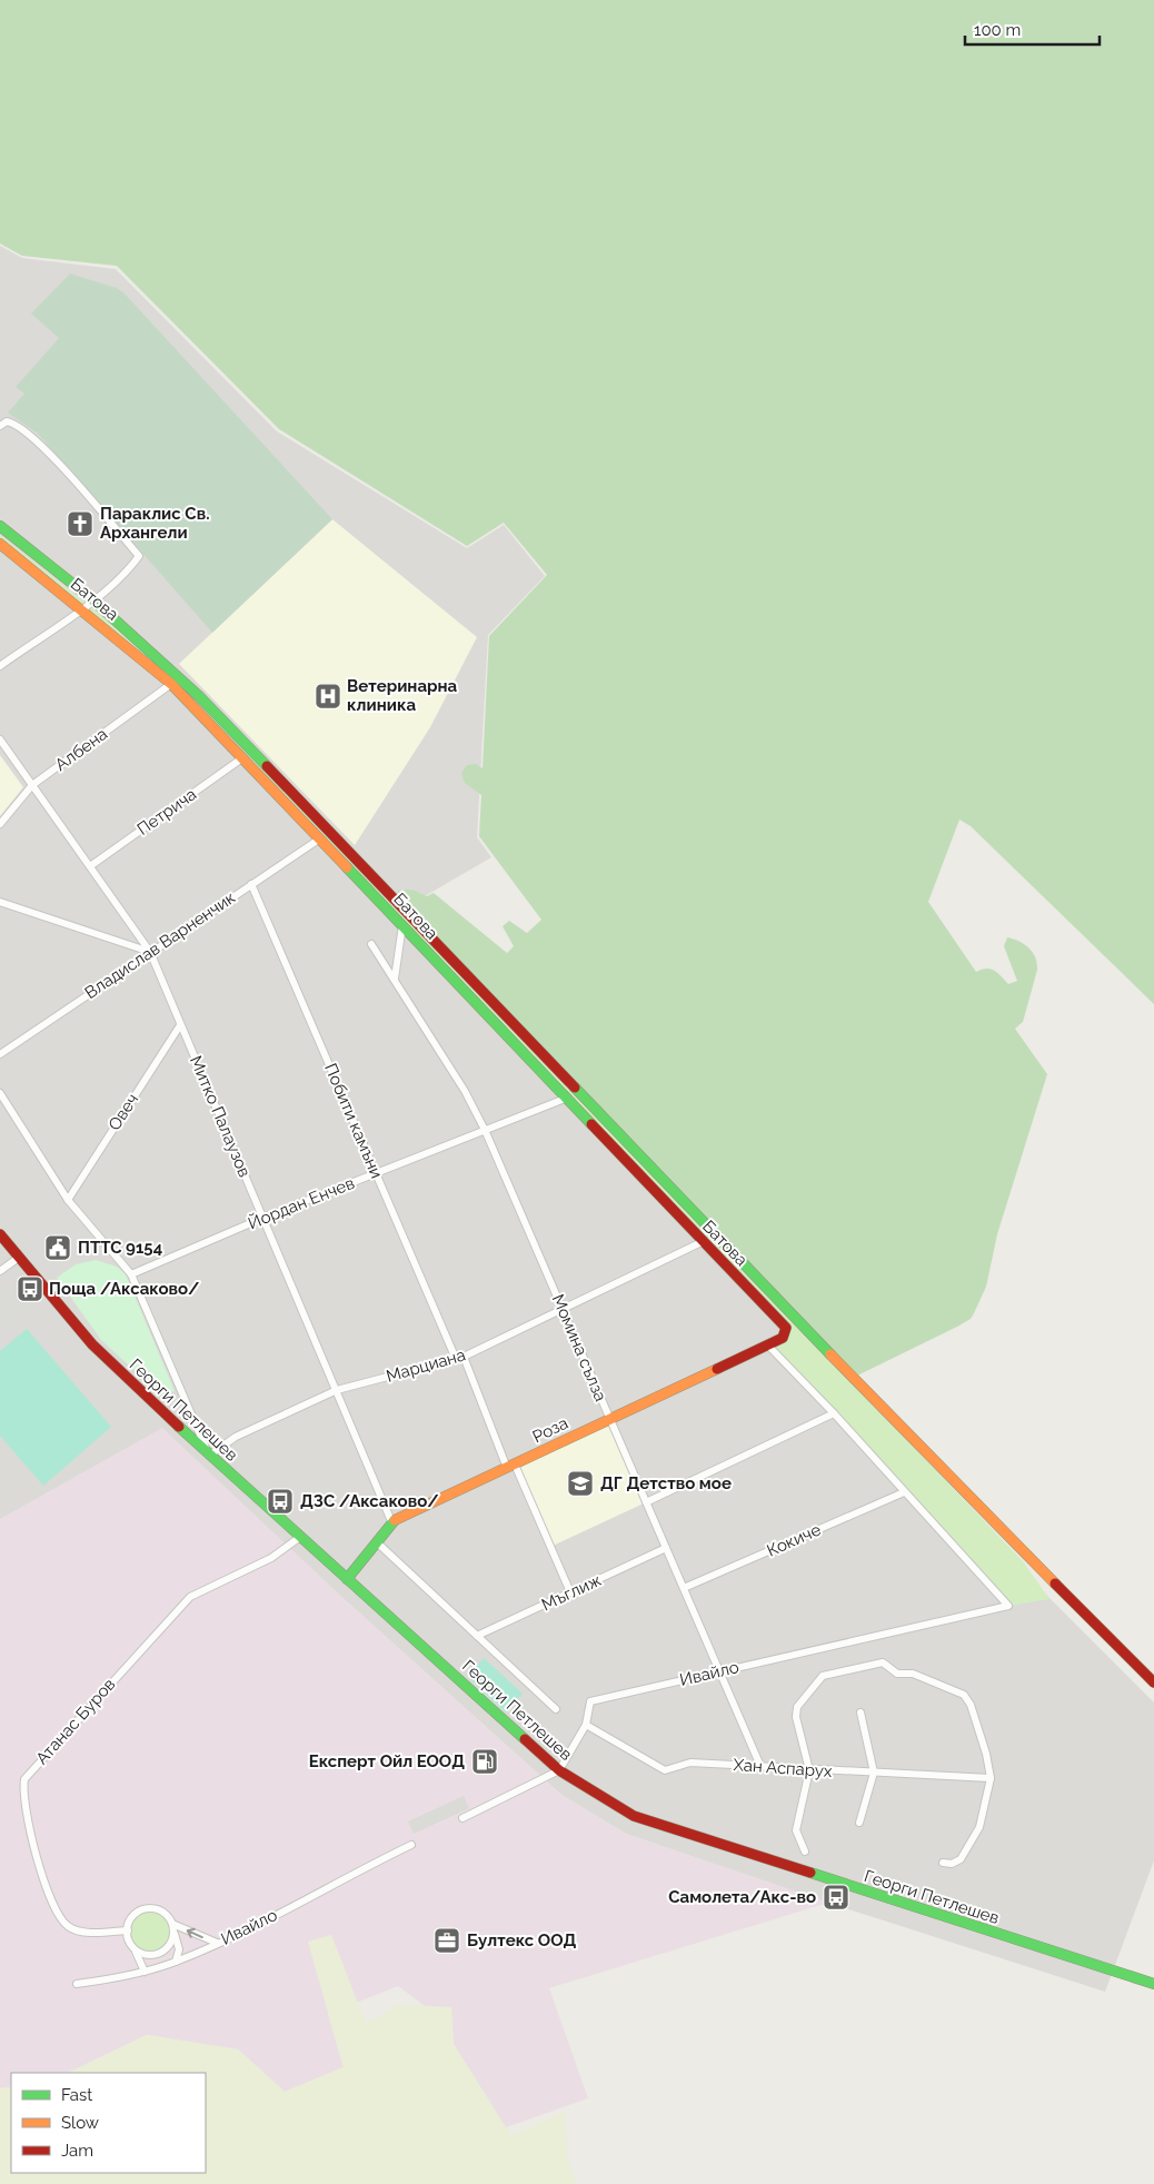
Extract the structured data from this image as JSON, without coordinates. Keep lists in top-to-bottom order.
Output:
{
  "streets": {
    "main road": ["Батова", "Георги Петлешев", "Роза"],
    "street": [
      "Албена",
      "Петрича",
      "Владислав Варненчик",
      "Овеч",
      "Митко Палаузов",
      "Побити камъни",
      "Йордан Енчев",
      "Момина сълза",
      "Марциана",
      "Кокиче",
      "Мъглиж",
      "Ивайло",
      "Атанас Буров",
      "Хан Аспарух"
    ]
  },
  "crossings": [
    ["Батова", "Албена"],
    ["Батова", "Петрича"],
    ["Батова", "Владислав Варненчик"],
    ["Батова", "Йордан Енчев"],
    ["Батова", "Марциана"],
    ["Батова", "Роза"],
    ["Албена", "Митко Палаузов"],
    ["Петрича", "Митко Палаузов"],
    ["Владислав Варненчик", "Митко Палаузов"],
    ["Владислав Варненчик", "Побити камъни"],
    ["Овеч", "Митко Палаузов"],
    ["Митко Палаузов", "Йордан Енчев"],
    ["Митко Палаузов", "Марциана"],
    ["Митко Палаузов", "Роза"],
    ["Побити камъни", "Йордан Енчев"],
    ["Побити камъни", "Марциана"],
    ["Побити камъни", "Роза"],
    ["Побити камъни", "Мъглиж"],
    ["Йордан Енчев", "Момина сълза"],
    ["Момина сълза", "Марциана"],
    ["Момина сълза", "Роза"],
    ["Момина сълза", "Кокиче"],
    ["Момина сълза", "Мъглиж"],
    ["Момина сълза", "Ивайло"],
    ["Момина сълза", "Хан Аспарух"],
    ["Марциана", "Георги Петлешев"],
    ["Георги Петлешев", "Ивайло"],
    ["Георги Петлешев", "Атанас Буров"],
    ["Кокиче", "Ивайло"],
    ["Ивайло", "Хан Аспарух"]
  ],
  "places": {
    "church": ["Параклис Св. Архангели"],
    "hospital": ["Ветеринарна клиника"],
    "public building": ["ПТТС 9154"],
    "bus stop": ["Поща /Аксаково/", "ДЗС /Аксаково/", "Самолета/Акс-во"],
    "school or university": ["ДГ Детство мое"],
    "fuel station": ["Експерт Ойл ЕООД"],
    "office": ["Бултекс ООД"]
  },
  "legend": ["Fast", "Slow", "Jam"],
  "scale_bar": "100 m"
}
